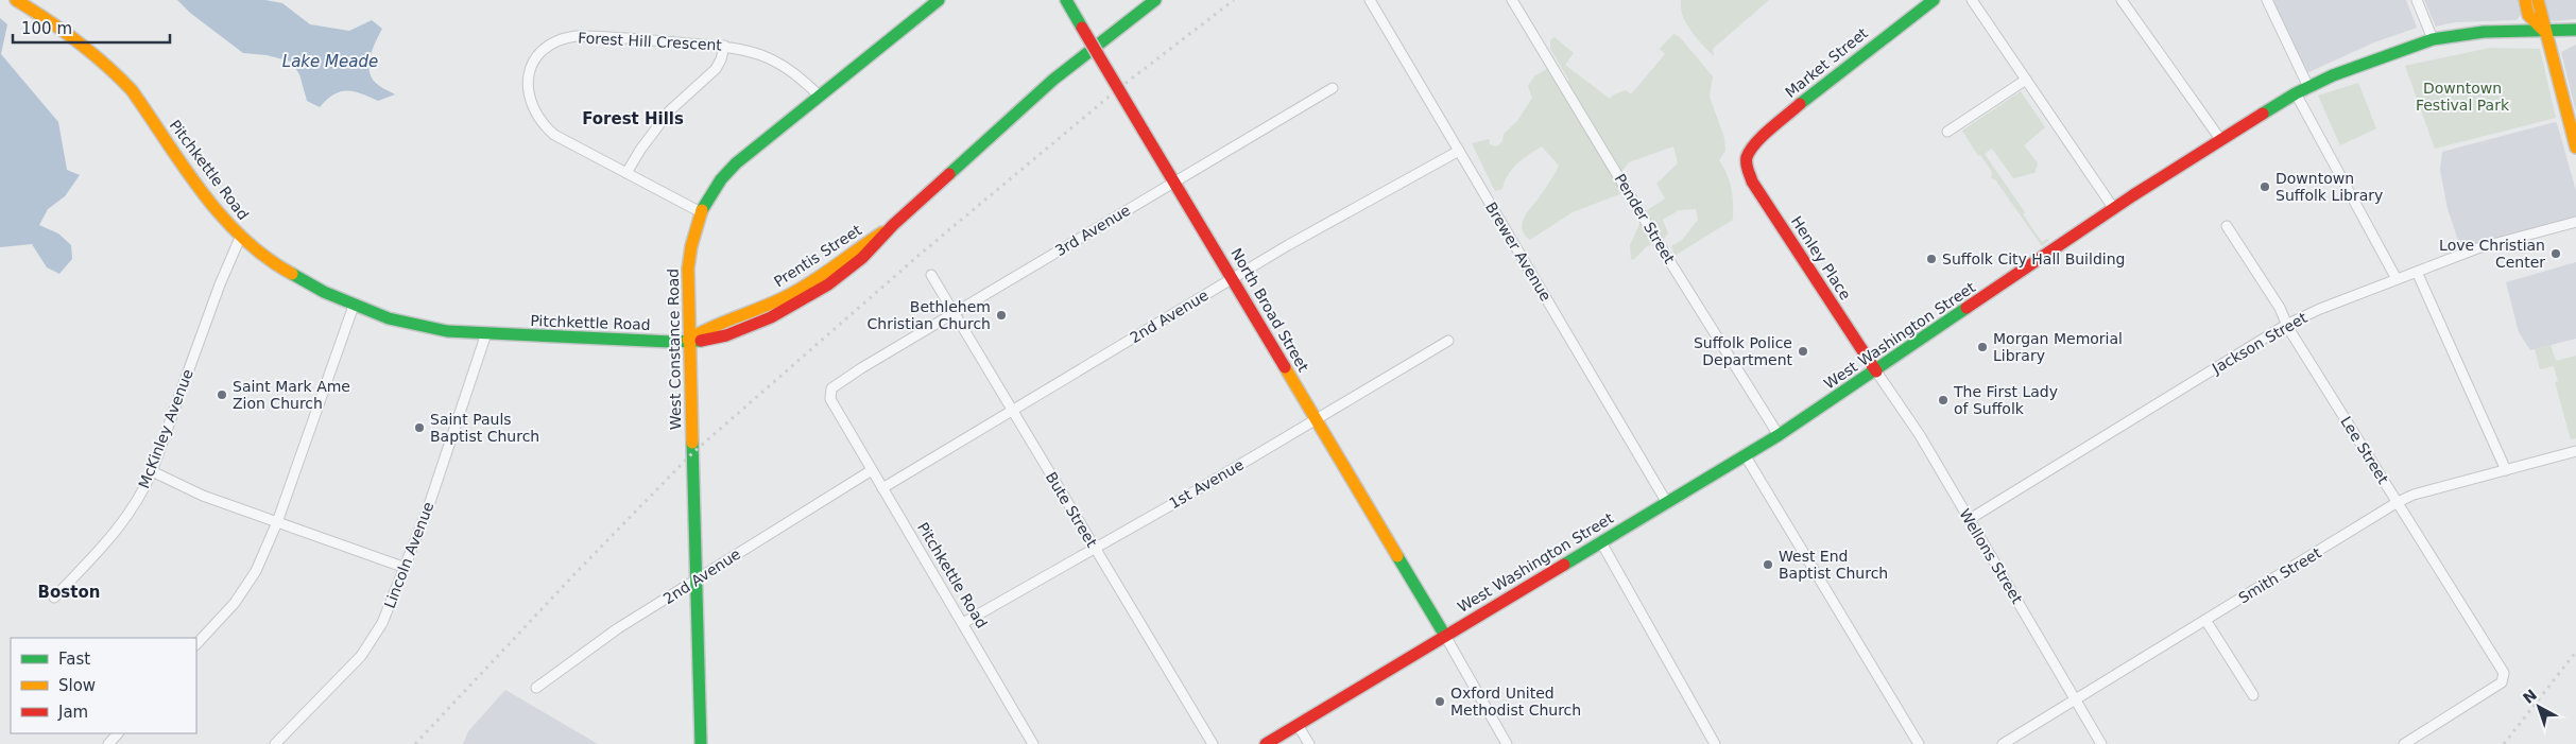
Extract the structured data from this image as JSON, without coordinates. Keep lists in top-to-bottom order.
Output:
{
  "streets": {
    "main road": [
      "Market Street",
      "Pitchkettle Road",
      "Prentis Street",
      "Henley Place",
      "North Broad Street",
      "West Washington Street",
      "West Constance Road"
    ],
    "street": [
      "Forest Hill Crescent",
      "Pender Street",
      "3rd Avenue",
      "Brewer Avenue",
      "2nd Avenue",
      "Jackson Street",
      "McKinley Avenue",
      "Lee Street",
      "1st Avenue",
      "Bute Street",
      "Lincoln Avenue",
      "Wellons Street",
      "Smith Street"
    ]
  },
  "crossings": [
    ["Forest Hill Crescent", "West Constance Road"],
    ["Market Street", "Henley Place"],
    ["Pitchkettle Road", "3rd Avenue"],
    ["Pitchkettle Road", "Prentis Street"],
    ["Pitchkettle Road", "2nd Avenue"],
    ["Pitchkettle Road", "West Constance Road"],
    ["Pitchkettle Road", "McKinley Avenue"],
    ["Pitchkettle Road", "1st Avenue"],
    ["Pitchkettle Road", "Lincoln Avenue"],
    ["Pender Street", "West Washington Street"],
    ["3rd Avenue", "North Broad Street"],
    ["3rd Avenue", "Bute Street"],
    ["Brewer Avenue", "2nd Avenue"],
    ["Brewer Avenue", "West Washington Street"],
    ["Prentis Street", "West Constance Road"],
    ["Henley Place", "West Washington Street"],
    ["Henley Place", "Wellons Street"],
    ["North Broad Street", "2nd Avenue"],
    ["North Broad Street", "West Washington Street"],
    ["North Broad Street", "1st Avenue"],
    ["2nd Avenue", "West Constance Road"],
    ["2nd Avenue", "Bute Street"],
    ["West Washington Street", "Wellons Street"],
    ["Jackson Street", "Lee Street"],
    ["Jackson Street", "Wellons Street"],
    ["Lee Street", "Smith Street"],
    ["1st Avenue", "Bute Street"],
    ["Wellons Street", "Smith Street"]
  ],
  "districts": ["Forest Hills", "Boston"],
  "water": ["Lake Meade"],
  "parks": ["Downtown Festival Park"],
  "places": [
    "Downtown Suffolk Library",
    "Love Christian Center",
    "Suffolk City Hall Building",
    "Bethlehem Christian Church",
    "Morgan Memorial Library",
    "Suffolk Police Department",
    "Saint Mark Ame Zion Church",
    "The First Lady of Suffolk",
    "Saint Pauls Baptist Church",
    "West End Baptist Church",
    "Oxford United Methodist Church"
  ],
  "legend": ["Fast", "Slow", "Jam"],
  "scale_bar": "100 m",
  "north": "top left"
}
